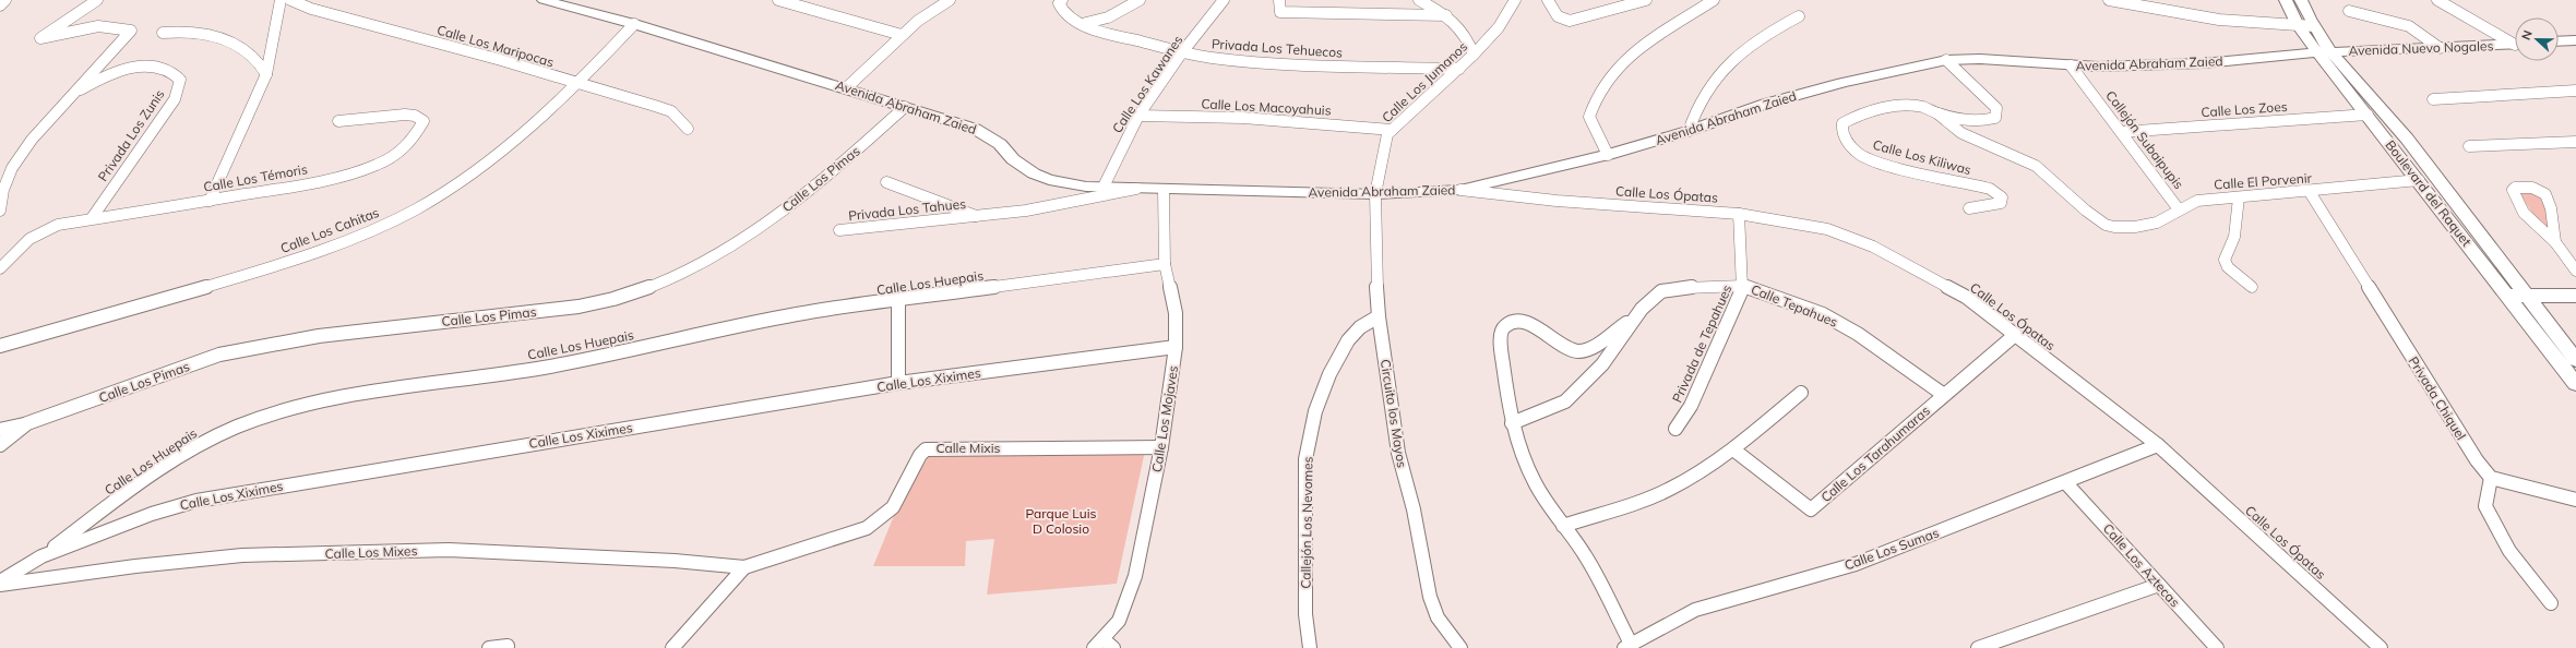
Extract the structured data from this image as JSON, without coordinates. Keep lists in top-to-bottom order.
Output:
{
  "streets": {
    "street": [
      "Calle Los Maripocas",
      "Privada Los Tehuecos",
      "Avenida Nuevo Nogales",
      "Avenida Abraham Zaied",
      "Calle Los Jumanos",
      "Calle Los Kawanes",
      "Calle Los Macoyahuis",
      "Calle Los Zoes",
      "Privada Los Zunis",
      "Callejón Subaipupis",
      "Calle Los Kiliwas",
      "Calle Los Témoris",
      "Calle Los Pimas",
      "Calle El Porvenir",
      "Boulevard del Raquet",
      "Calle Los Ópatas",
      "Privada Los Tahues",
      "Calle Los Cahitas",
      "Calle Los Huepais",
      "Calle Tepahues",
      "Privada de Tepahues",
      "Calle Los Xiximes",
      "Privada Chiquel",
      "Circuito los Mayos",
      "Calle Los Mojaves",
      "Calle Mixis",
      "Calle Los Tarahumaras",
      "Callejón Los Nevomes",
      "Calle Los Sumas",
      "Calle Los Mixes",
      "Calle Los Aztecas"
    ]
  },
  "crossings": [
    ["Calle Los Maripocas", "Calle Los Cahitas"],
    ["Privada Los Tehuecos", "Calle Los Jumanos"],
    ["Privada Los Tehuecos", "Calle Los Kawanes"],
    ["Avenida Nuevo Nogales", "Avenida Abraham Zaied"],
    ["Avenida Nuevo Nogales", "Boulevard del Raquet"],
    ["Avenida Abraham Zaied", "Calle Los Jumanos"],
    ["Avenida Abraham Zaied", "Calle Los Kawanes"],
    ["Avenida Abraham Zaied", "Callejón Subaipupis"],
    ["Avenida Abraham Zaied", "Calle Los Kiliwas"],
    ["Avenida Abraham Zaied", "Calle Los Pimas"],
    ["Avenida Abraham Zaied", "Boulevard del Raquet"],
    ["Avenida Abraham Zaied", "Calle Los Ópatas"],
    ["Avenida Abraham Zaied", "Privada Los Tahues"],
    ["Avenida Abraham Zaied", "Calle Los Cahitas"],
    ["Avenida Abraham Zaied", "Circuito los Mayos"],
    ["Avenida Abraham Zaied", "Calle Los Mojaves"],
    ["Calle Los Jumanos", "Calle Los Macoyahuis"],
    ["Calle Los Jumanos", "Circuito los Mayos"],
    ["Calle Los Kawanes", "Calle Los Macoyahuis"],
    ["Calle Los Zoes", "Callejón Subaipupis"],
    ["Calle Los Zoes", "Boulevard del Raquet"],
    ["Privada Los Zunis", "Calle Los Témoris"],
    ["Callejón Subaipupis", "Calle El Porvenir"],
    ["Calle Los Kiliwas", "Calle El Porvenir"],
    ["Calle El Porvenir", "Boulevard del Raquet"],
    ["Calle El Porvenir", "Privada Chiquel"],
    ["Calle Los Ópatas", "Privada de Tepahues"],
    ["Calle Los Ópatas", "Calle Los Tarahumaras"],
    ["Calle Los Ópatas", "Calle Los Sumas"],
    ["Calle Los Huepais", "Calle Los Xiximes"],
    ["Calle Los Huepais", "Calle Los Mojaves"],
    ["Calle Tepahues", "Privada de Tepahues"],
    ["Calle Tepahues", "Calle Los Tarahumaras"],
    ["Calle Tepahues", "Calle Los Sumas"],
    ["Calle Los Xiximes", "Calle Los Mojaves"],
    ["Circuito los Mayos", "Callejón Los Nevomes"],
    ["Calle Los Mojaves", "Calle Mixis"],
    ["Calle Mixis", "Calle Los Mixes"],
    ["Calle Los Sumas", "Calle Los Aztecas"]
  ],
  "parks": ["Parque Luis D Colosio"],
  "north": "left"
}
